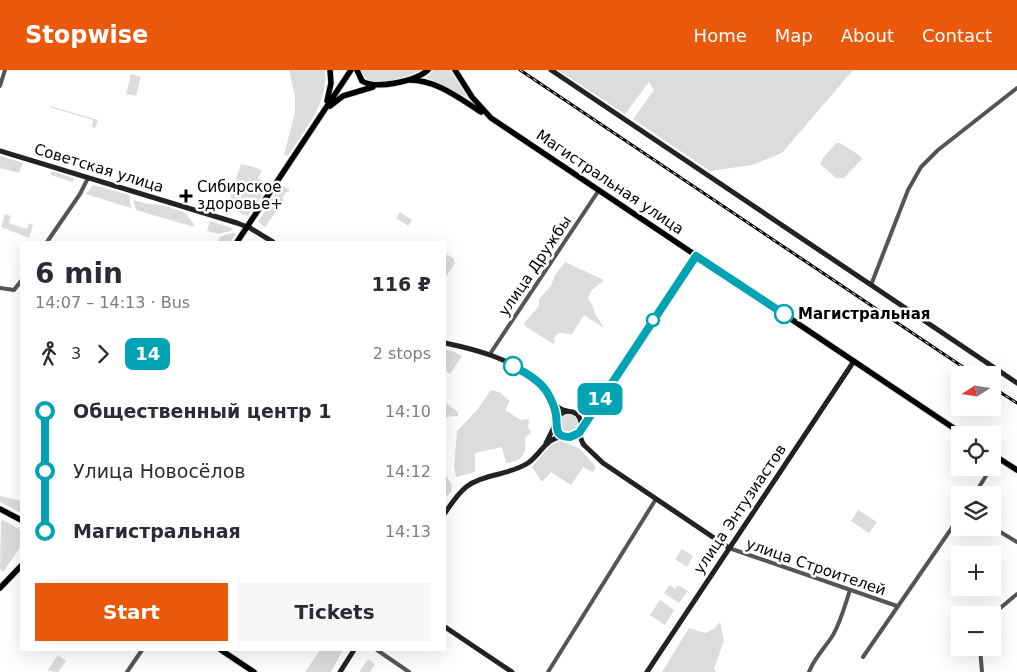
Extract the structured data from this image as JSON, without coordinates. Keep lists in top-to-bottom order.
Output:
{
  "streets": {
    "main road": ["Советская улица", "Магистральная улица", "улица Энтузиастов"],
    "street": ["улица Дружбы", "улица Строителей"]
  },
  "crossings": [
    ["Магистральная улица", "улица Дружбы"],
    ["Магистральная улица", "улица Энтузиастов"],
    ["улица Энтузиастов", "улица Строителей"]
  ],
  "places": {
    "health": ["Сибирское здоровье+"],
    "other": ["Магистральная"]
  },
  "lines": ["bus line 14"],
  "north": "left",
  "page": {
    "header": "Stopwise",
    "nav": [
      "Home",
      "Map",
      "About",
      "Contact"
    ],
    "on_map": "14",
    "heading": ["6 min", "14:07 – 14:13 · Bus", "116 ₽"],
    "legs": ["3", "14", "2 stops"],
    "map_buttons": ["+", "−"],
    "list": [
      {
        "name": "Общественный центр 1",
        "value": "14:10"
      },
      {
        "name": "Улица Новосёлов",
        "value": "14:12"
      },
      {
        "name": "Магистральная",
        "value": "14:13"
      }
    ],
    "buttons": ["Start", "Tickets"]
  }
}
